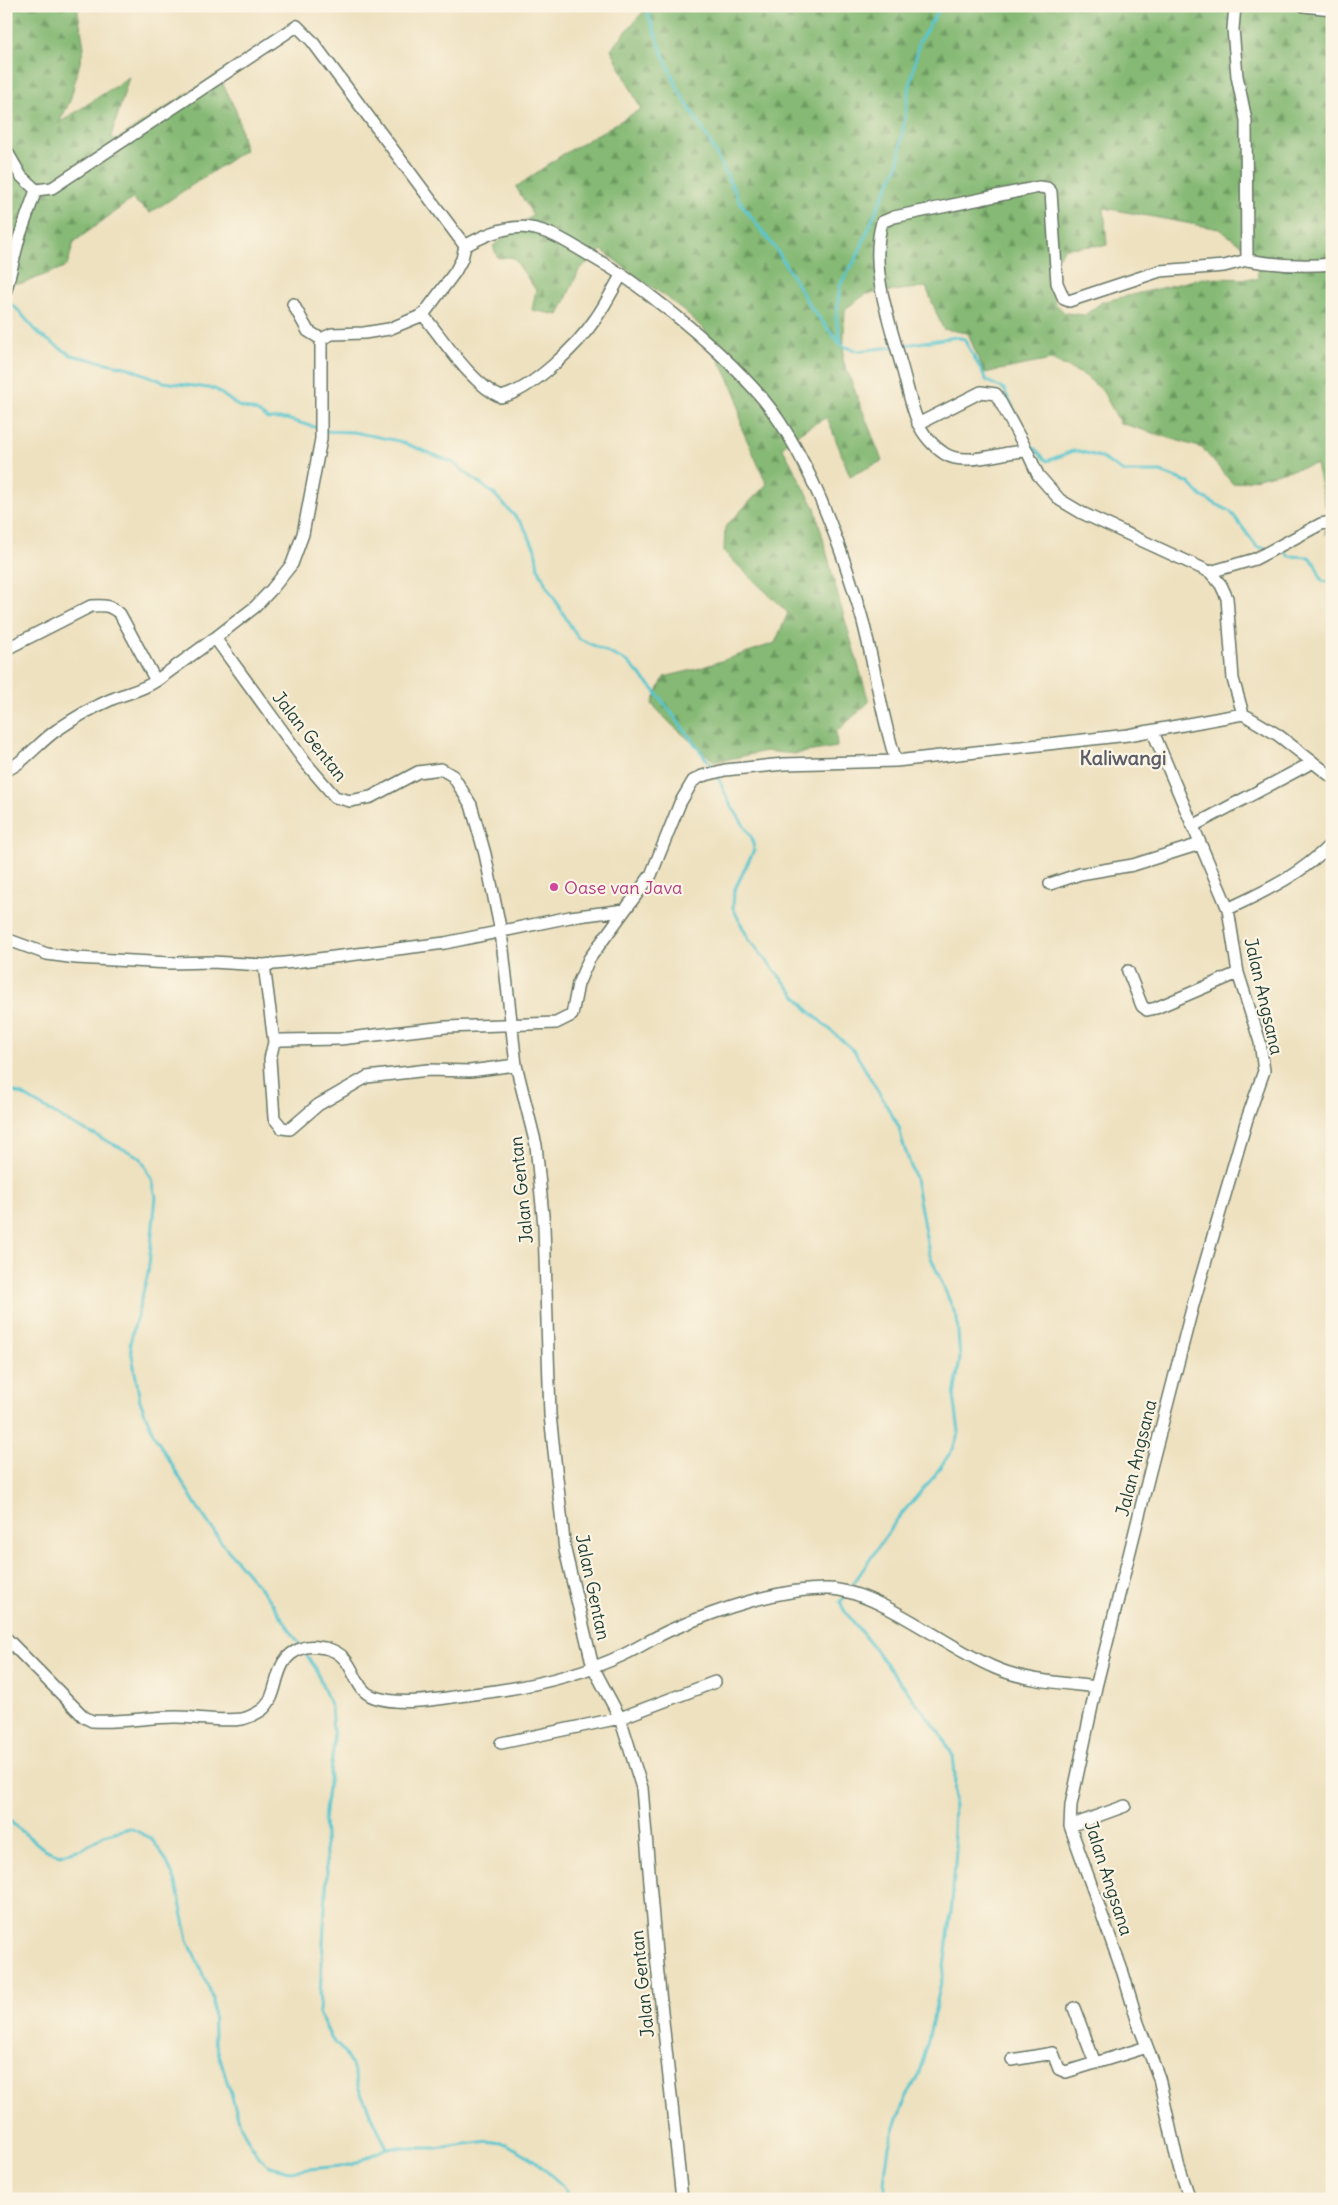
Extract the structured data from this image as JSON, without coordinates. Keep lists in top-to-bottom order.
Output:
{
  "streets": {
    "street": ["Jalan Gentan", "Jalan Angsana"]
  },
  "districts": ["Kaliwangi"],
  "places": ["Oase van Java"]
}
